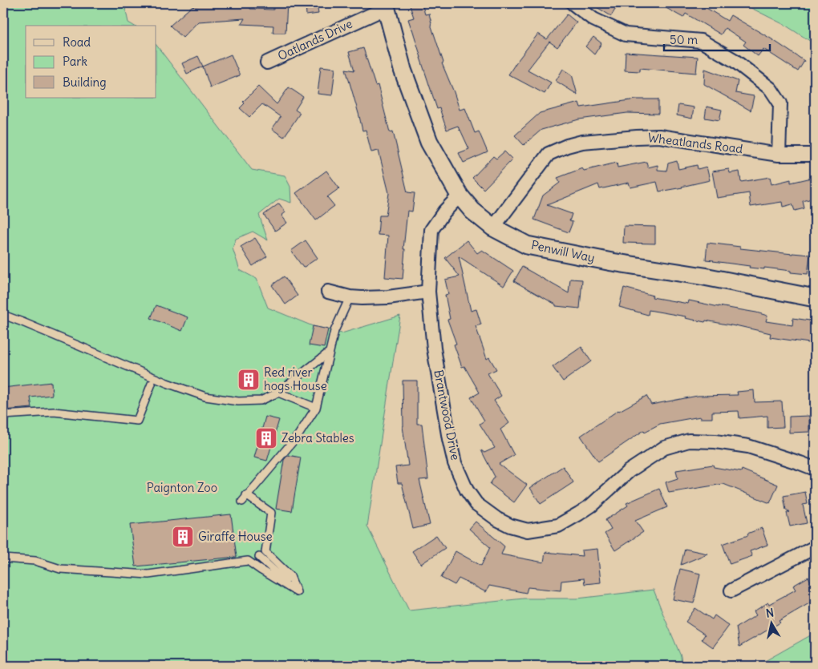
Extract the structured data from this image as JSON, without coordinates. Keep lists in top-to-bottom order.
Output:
{
  "streets": {
    "street": [
      "Oatlands Drive",
      "Wheatlands Road",
      "Penwill Way",
      "Brantwood Drive"
    ]
  },
  "crossings": [
    ["Oatlands Drive", "Penwill Way"],
    ["Wheatlands Road", "Penwill Way"],
    ["Penwill Way", "Brantwood Drive"]
  ],
  "parks": ["Paignton Zoo"],
  "places": {
    "building": ["Red river hogs House", "Zebra Stables", "Giraffe House"]
  },
  "legend": ["Road", "Park", "Building"],
  "scale_bar": "50 m",
  "north": "top"
}
